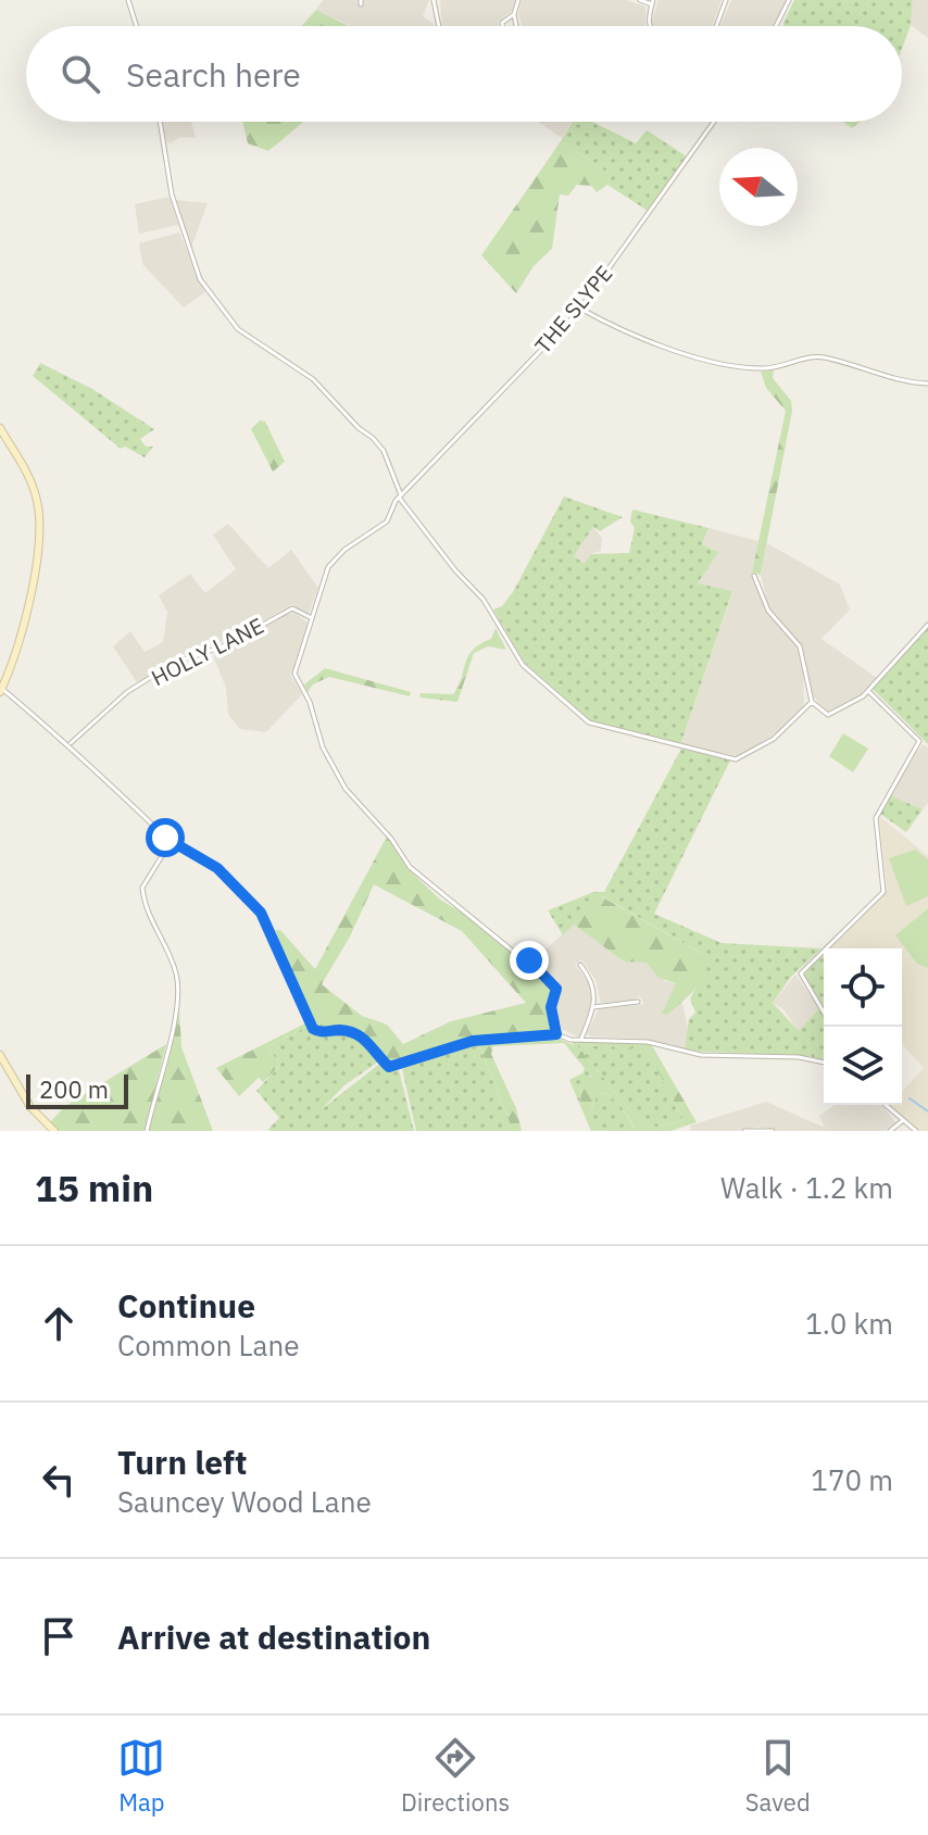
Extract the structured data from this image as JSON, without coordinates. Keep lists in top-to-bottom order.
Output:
{
  "streets": {
    "street": ["THE SLYPE", "HOLLY LANE"]
  },
  "crossings": [
    ["THE SLYPE", "HOLLY LANE"]
  ],
  "scale_bar": "200 m",
  "north": "left",
  "page": {
    "search": "Search here",
    "scale": "200 m",
    "heading": ["15 min", "Walk · 1.2 km"],
    "list": [
      ["Continue", "Common Lane", "1.0 km"],
      ["Turn left", "Sauncey Wood Lane", "170 m"],
      "Arrive at destination"
    ],
    "nav": ["Map", "Directions", "Saved"]
  }
}
